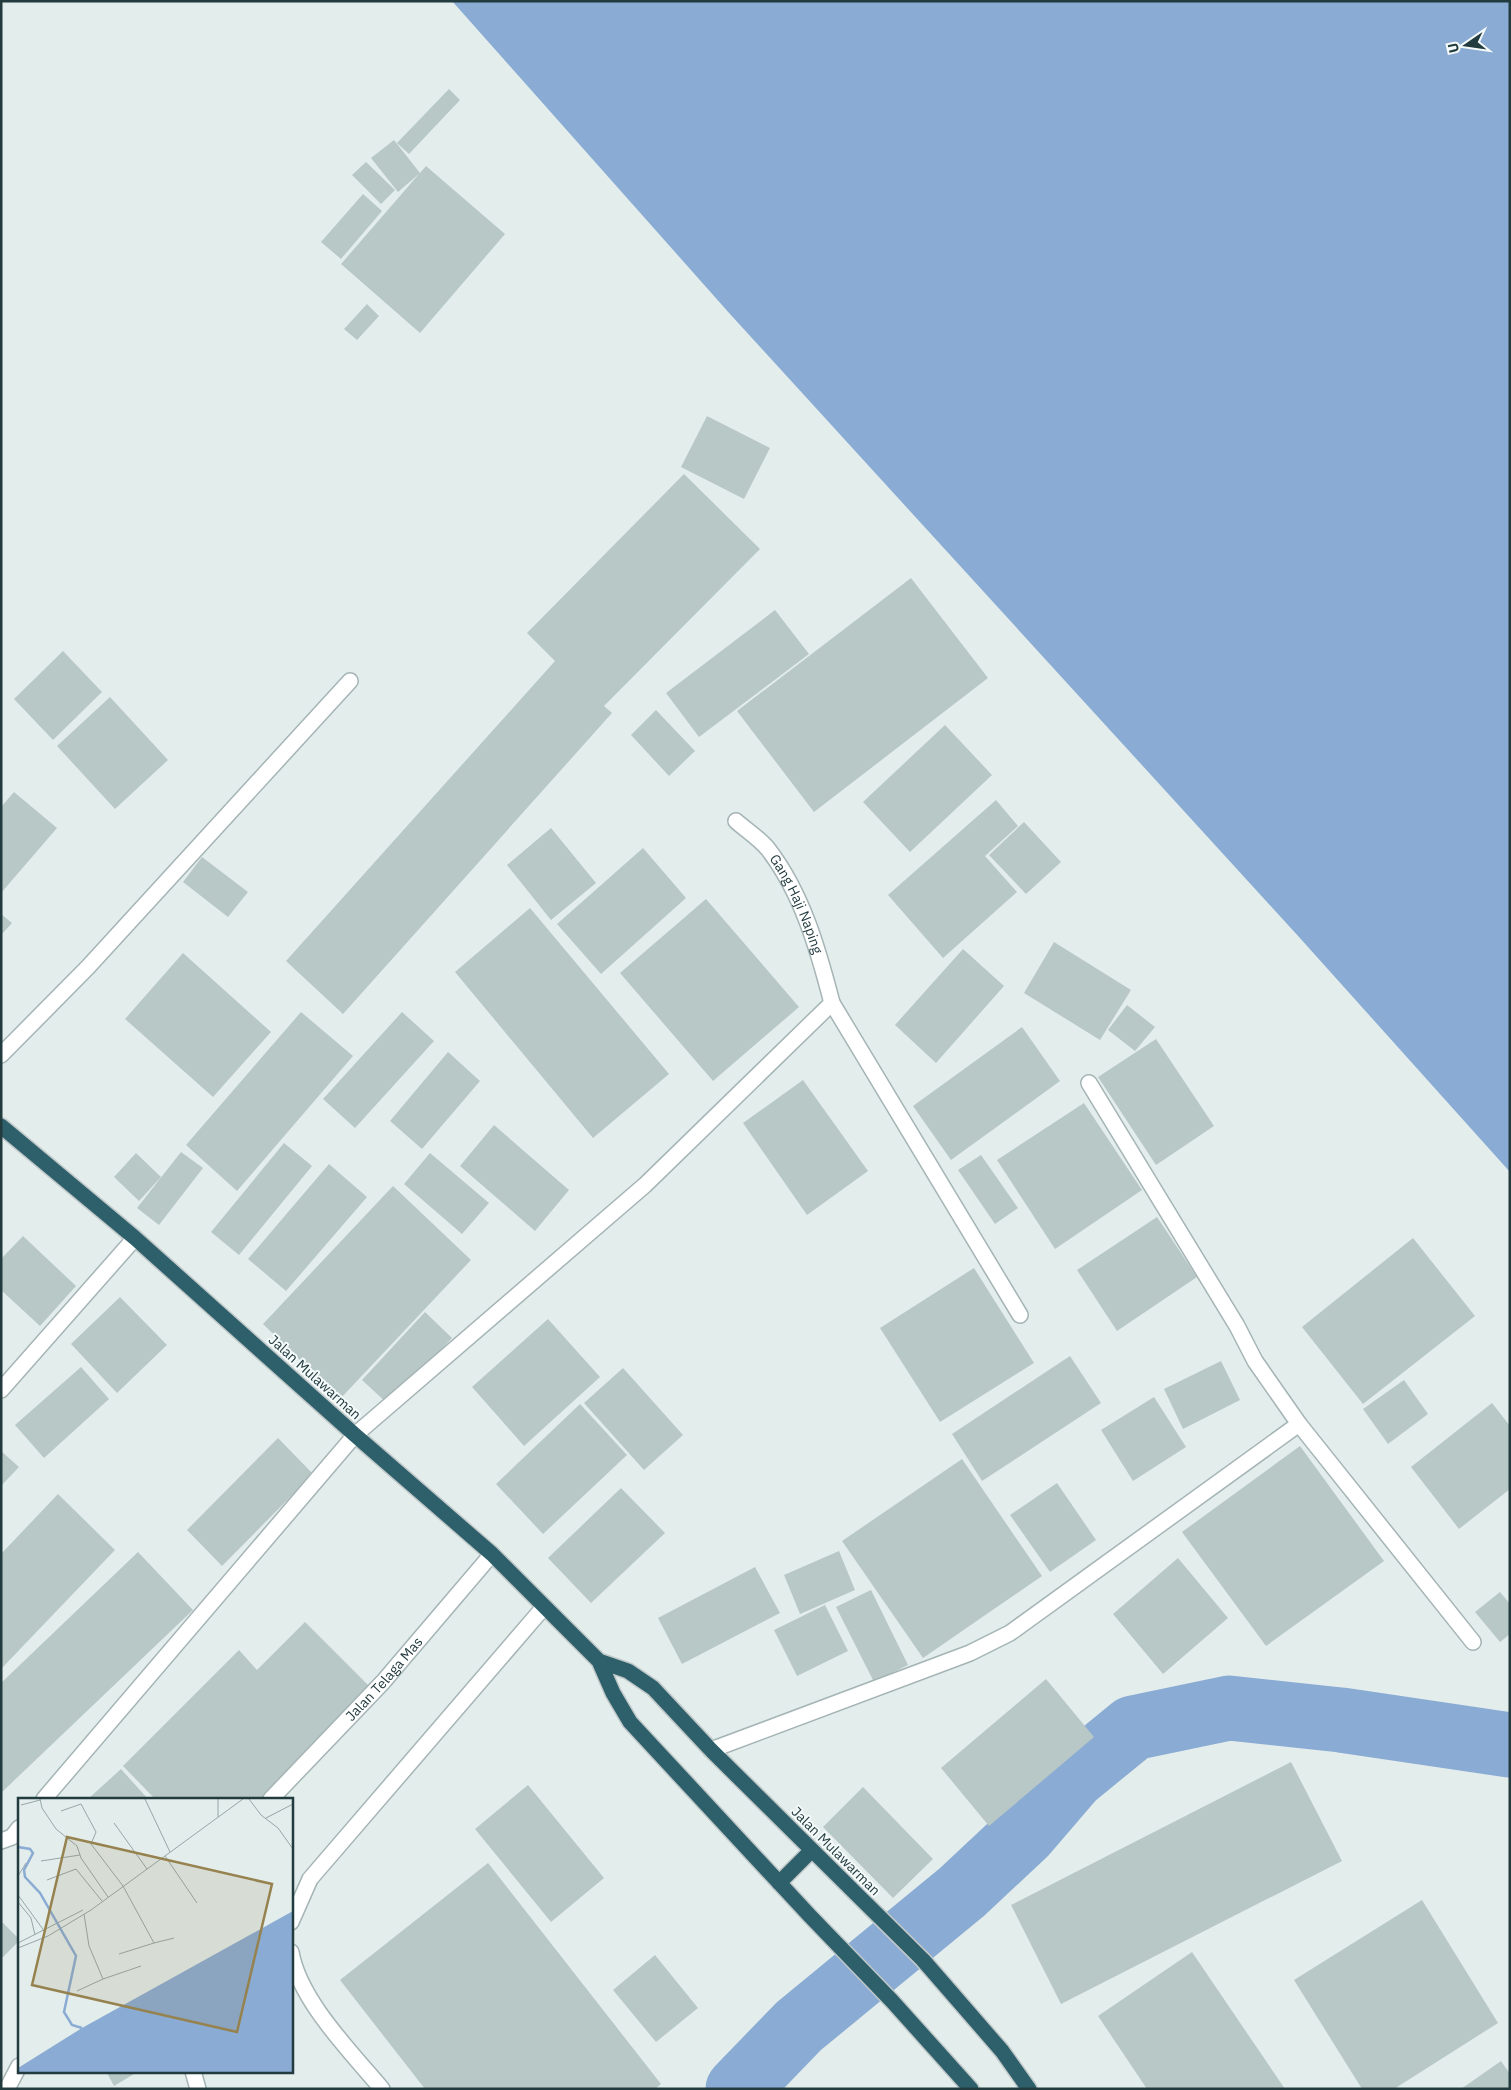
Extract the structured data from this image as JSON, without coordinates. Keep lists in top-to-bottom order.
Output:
{
  "streets": {
    "highway": ["Jalan Mulawarman"],
    "street": ["Gang Haji Naping", "Jalan Telaga Mas"]
  },
  "crossings": [
    ["Jalan Mulawarman", "Jalan Telaga Mas"]
  ],
  "north": "left"
}
